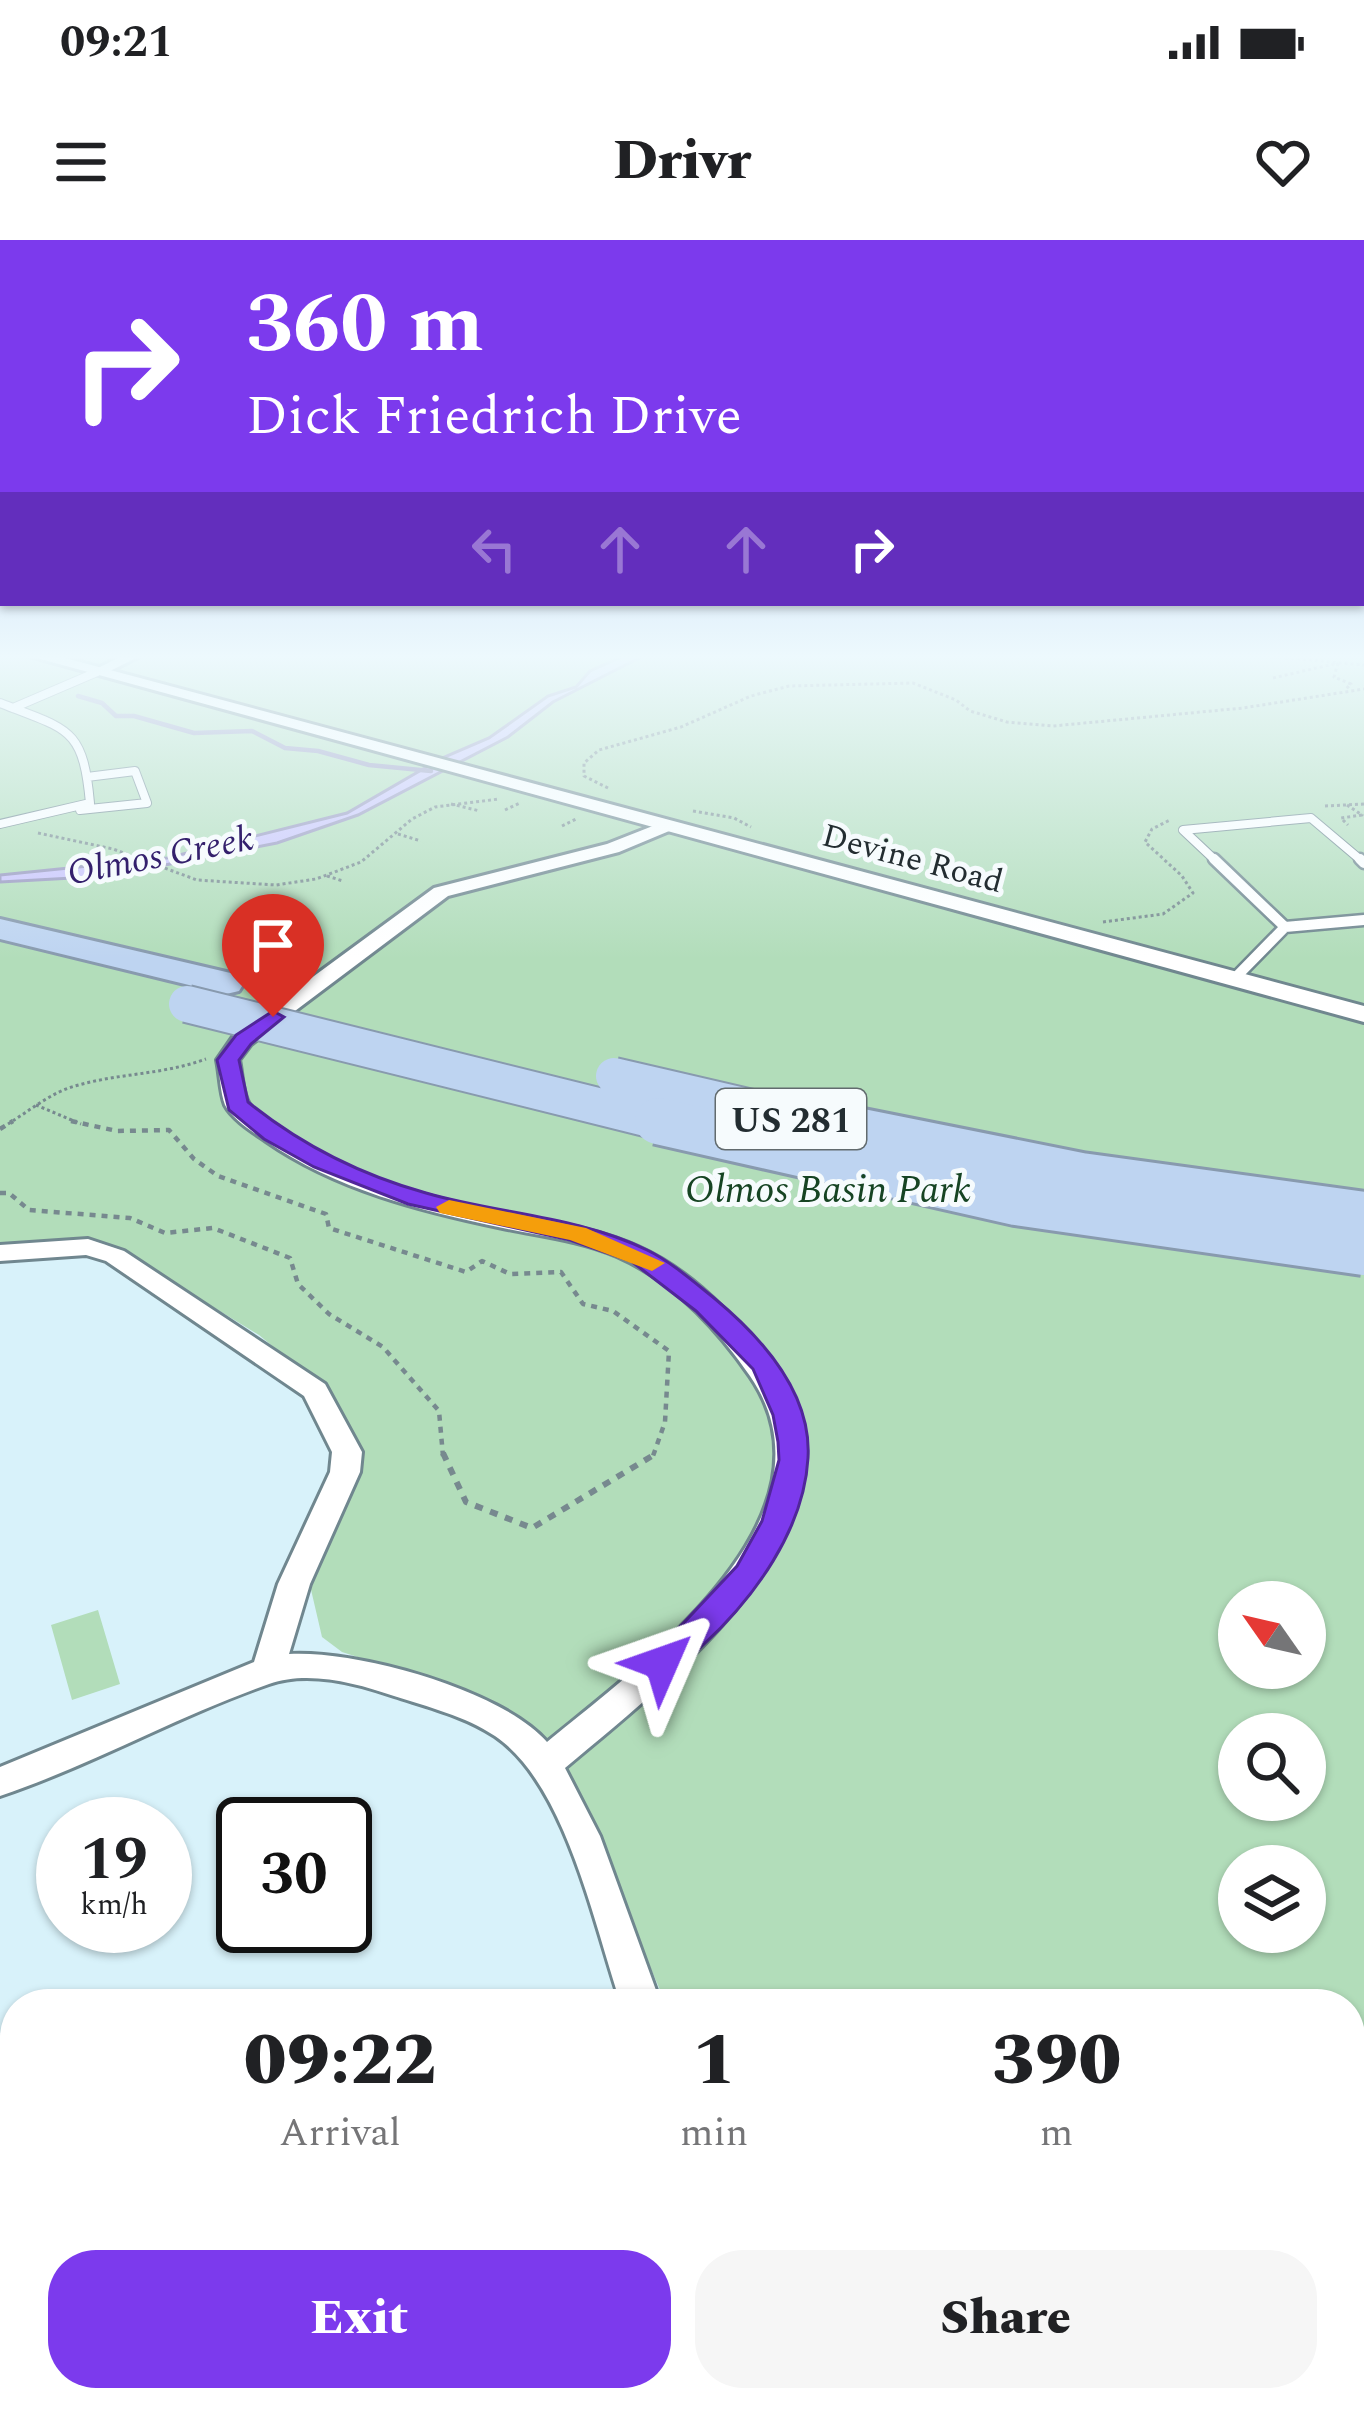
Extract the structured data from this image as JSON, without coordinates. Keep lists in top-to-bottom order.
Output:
{
  "streets": {
    "highway": ["US 281"],
    "street": ["Devine Road"]
  },
  "water": ["Olmos Creek"],
  "parks": ["Olmos Basin Park"],
  "north": "top left",
  "page": {
    "status": "09:21",
    "header": "Drivr",
    "turn": ["360 m", "Dick Friedrich Drive"],
    "speed": "19 km/h",
    "limit": "30",
    "eta": [
      "09:22",
      "Arrival",
      "1",
      "min",
      "390",
      "m"
    ],
    "buttons": ["Exit", "Share"]
  }
}
